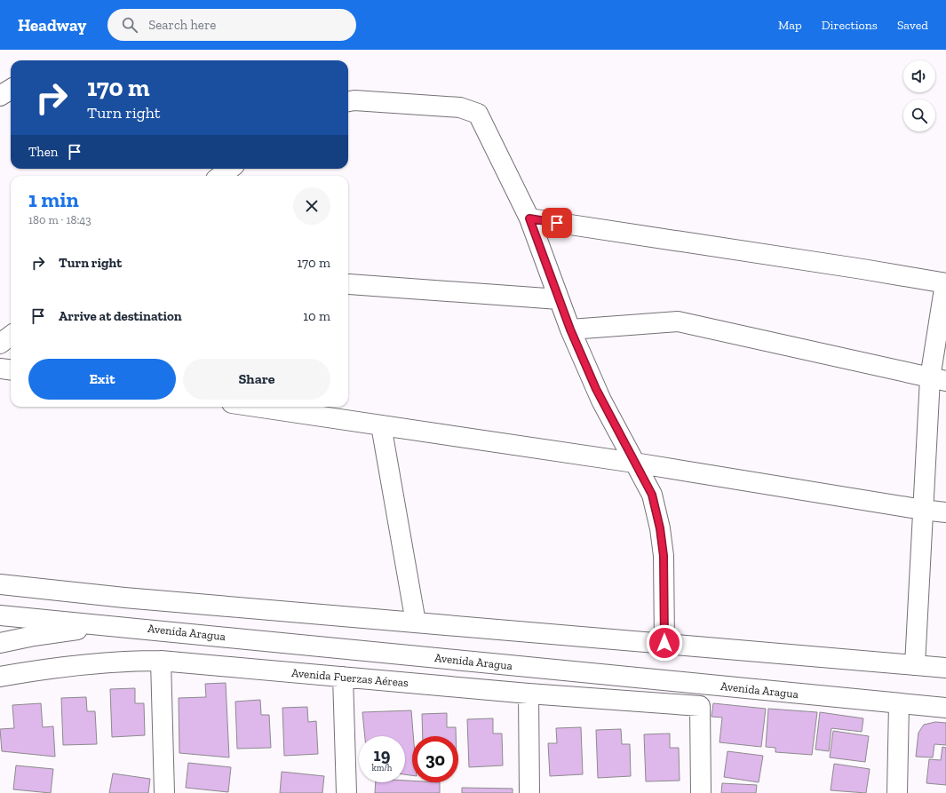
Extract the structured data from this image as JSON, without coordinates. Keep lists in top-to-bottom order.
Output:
{
  "streets": {
    "street": ["Avenida Aragua", "Avenida Fuerzas Aéreas"]
  },
  "page": {
    "header": "Headway",
    "search": "Search here",
    "nav": ["Map", "Directions", "Saved"],
    "turn": ["170 m", "Turn right"],
    "then": "Then",
    "heading": ["1 min", "180 m · 18:43"],
    "list": [
      {
        "name": "Turn right",
        "value": "170 m"
      },
      {
        "name": "Arrive at destination",
        "value": "10 m"
      }
    ],
    "buttons": ["Exit", "Share"],
    "speed": "19 km/h",
    "limit": "30"
  }
}
